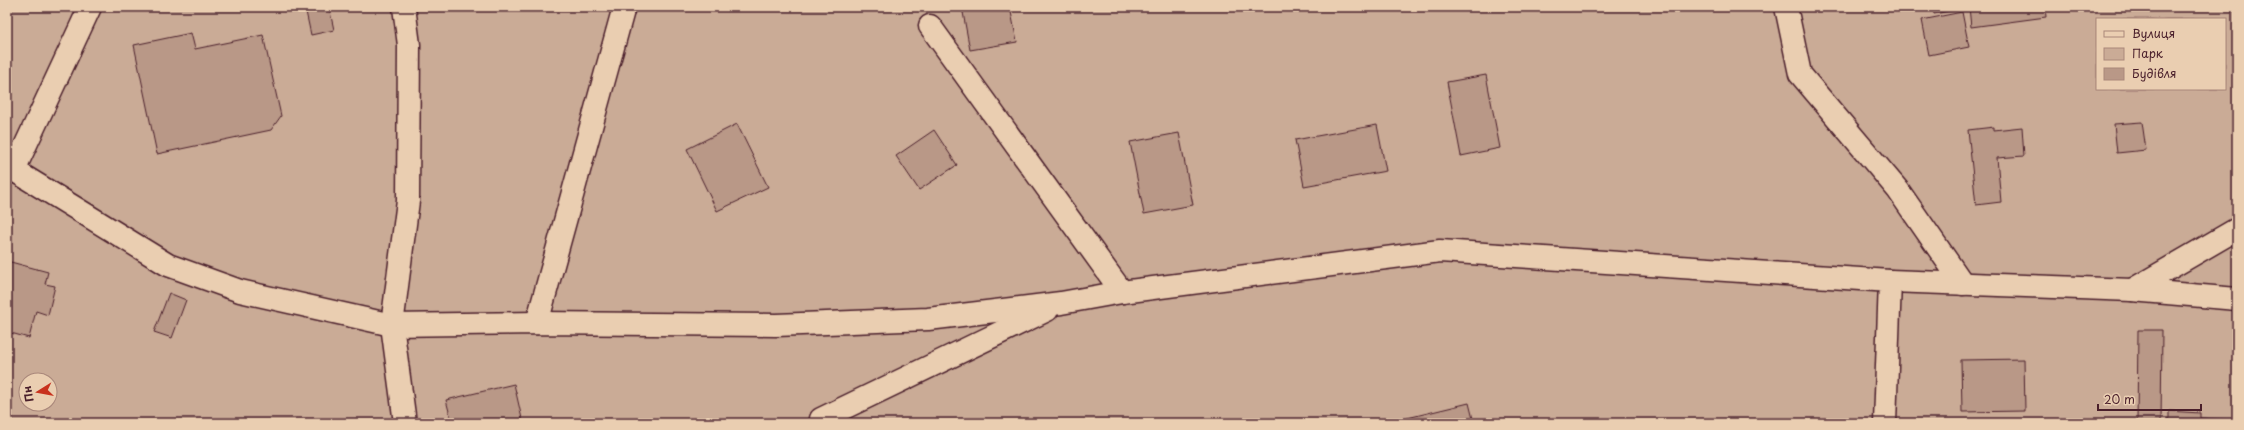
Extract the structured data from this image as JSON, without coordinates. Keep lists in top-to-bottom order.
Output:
{
  "legend": ["Вулиця", "Парк", "Будівля"],
  "scale_bar": "20 m",
  "north": "left"
}
